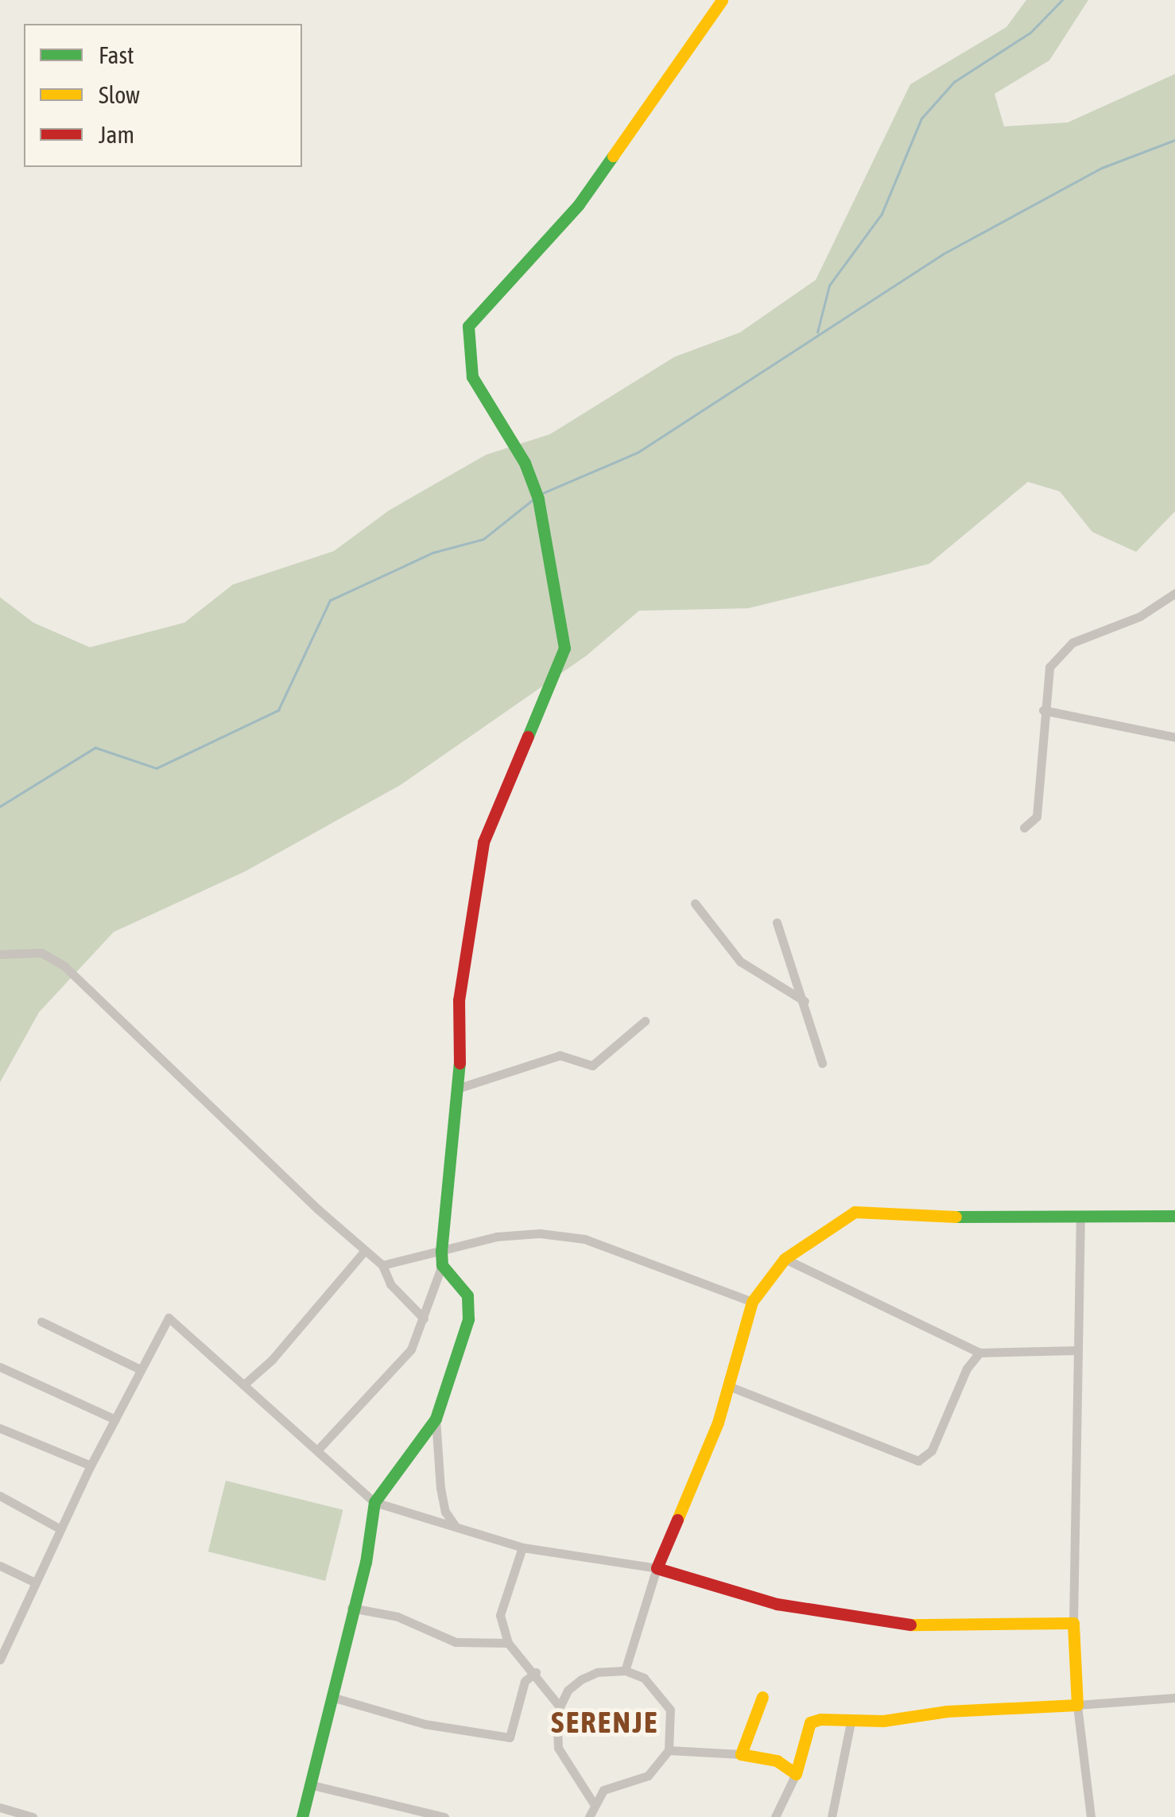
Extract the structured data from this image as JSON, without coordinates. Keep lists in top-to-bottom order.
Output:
{
  "districts": ["SERENJE"],
  "legend": ["Fast", "Slow", "Jam"]
}
